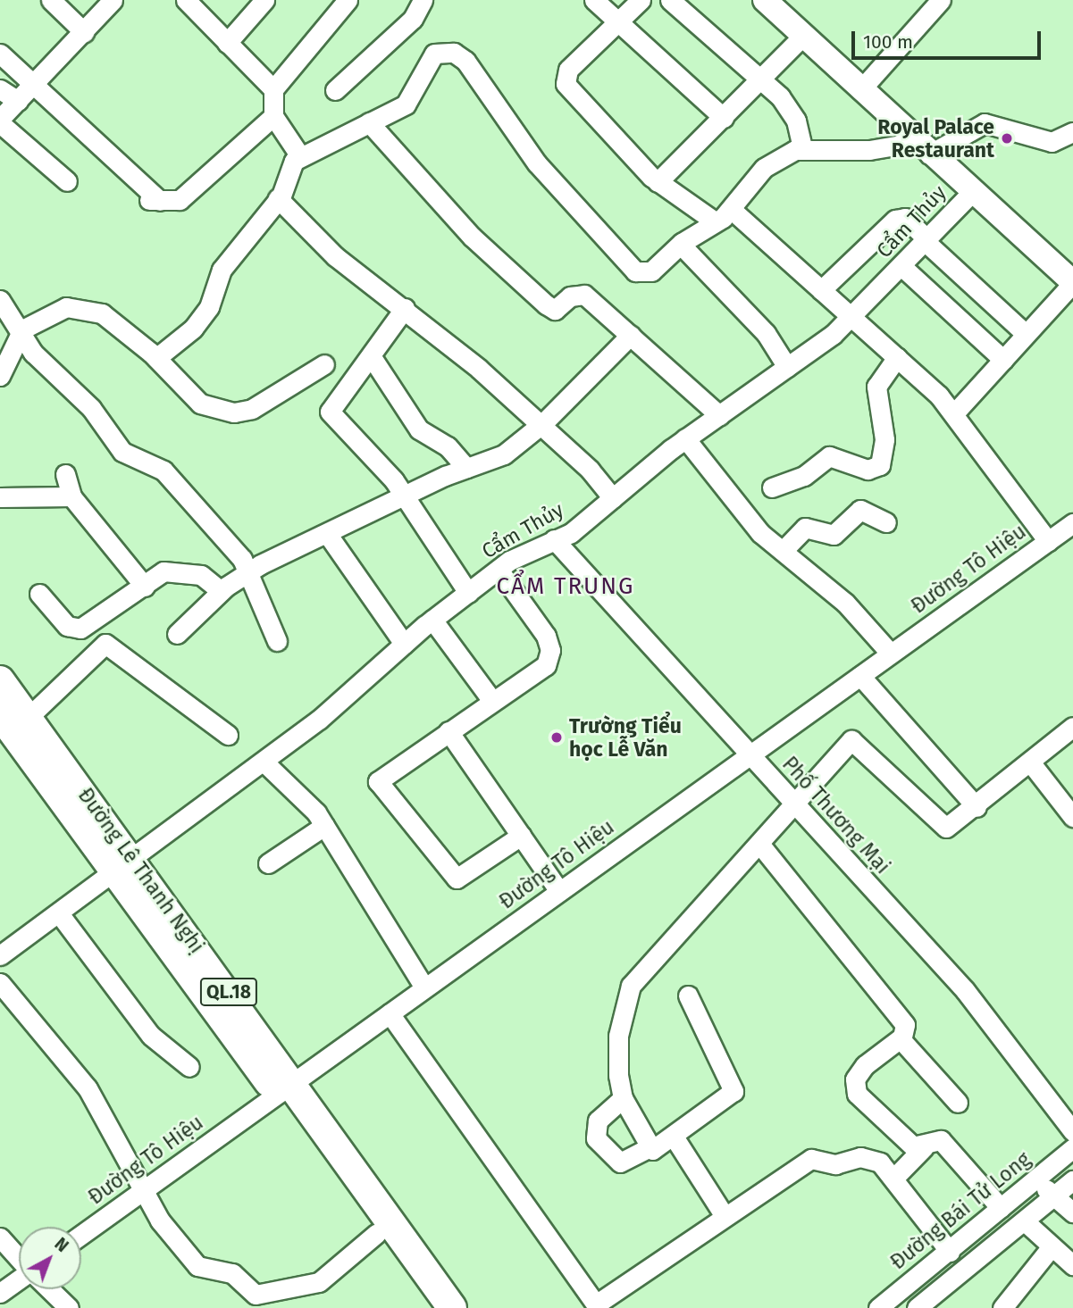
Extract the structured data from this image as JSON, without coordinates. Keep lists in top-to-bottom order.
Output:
{
  "streets": {
    "highway": ["Đường Lê Thanh Nghị", "QL.18"],
    "street": [
      "Cẩm Thủy",
      "Đường Tô Hiệu",
      "Phố Thương Mại",
      "Đường Bái Tử Long"
    ]
  },
  "crossings": [
    ["Cẩm Thủy", "Phố Thương Mại"],
    ["Cẩm Thủy", "Đường Lê Thanh Nghị"],
    ["Đường Tô Hiệu", "Phố Thương Mại"],
    ["Đường Tô Hiệu", "Đường Lê Thanh Nghị"]
  ],
  "districts": ["CẨM TRUNG"],
  "places": ["Royal Palace Restaurant", "Trường Tiểu học Lễ Văn"],
  "scale_bar": "100 m",
  "north": "top right"
}
